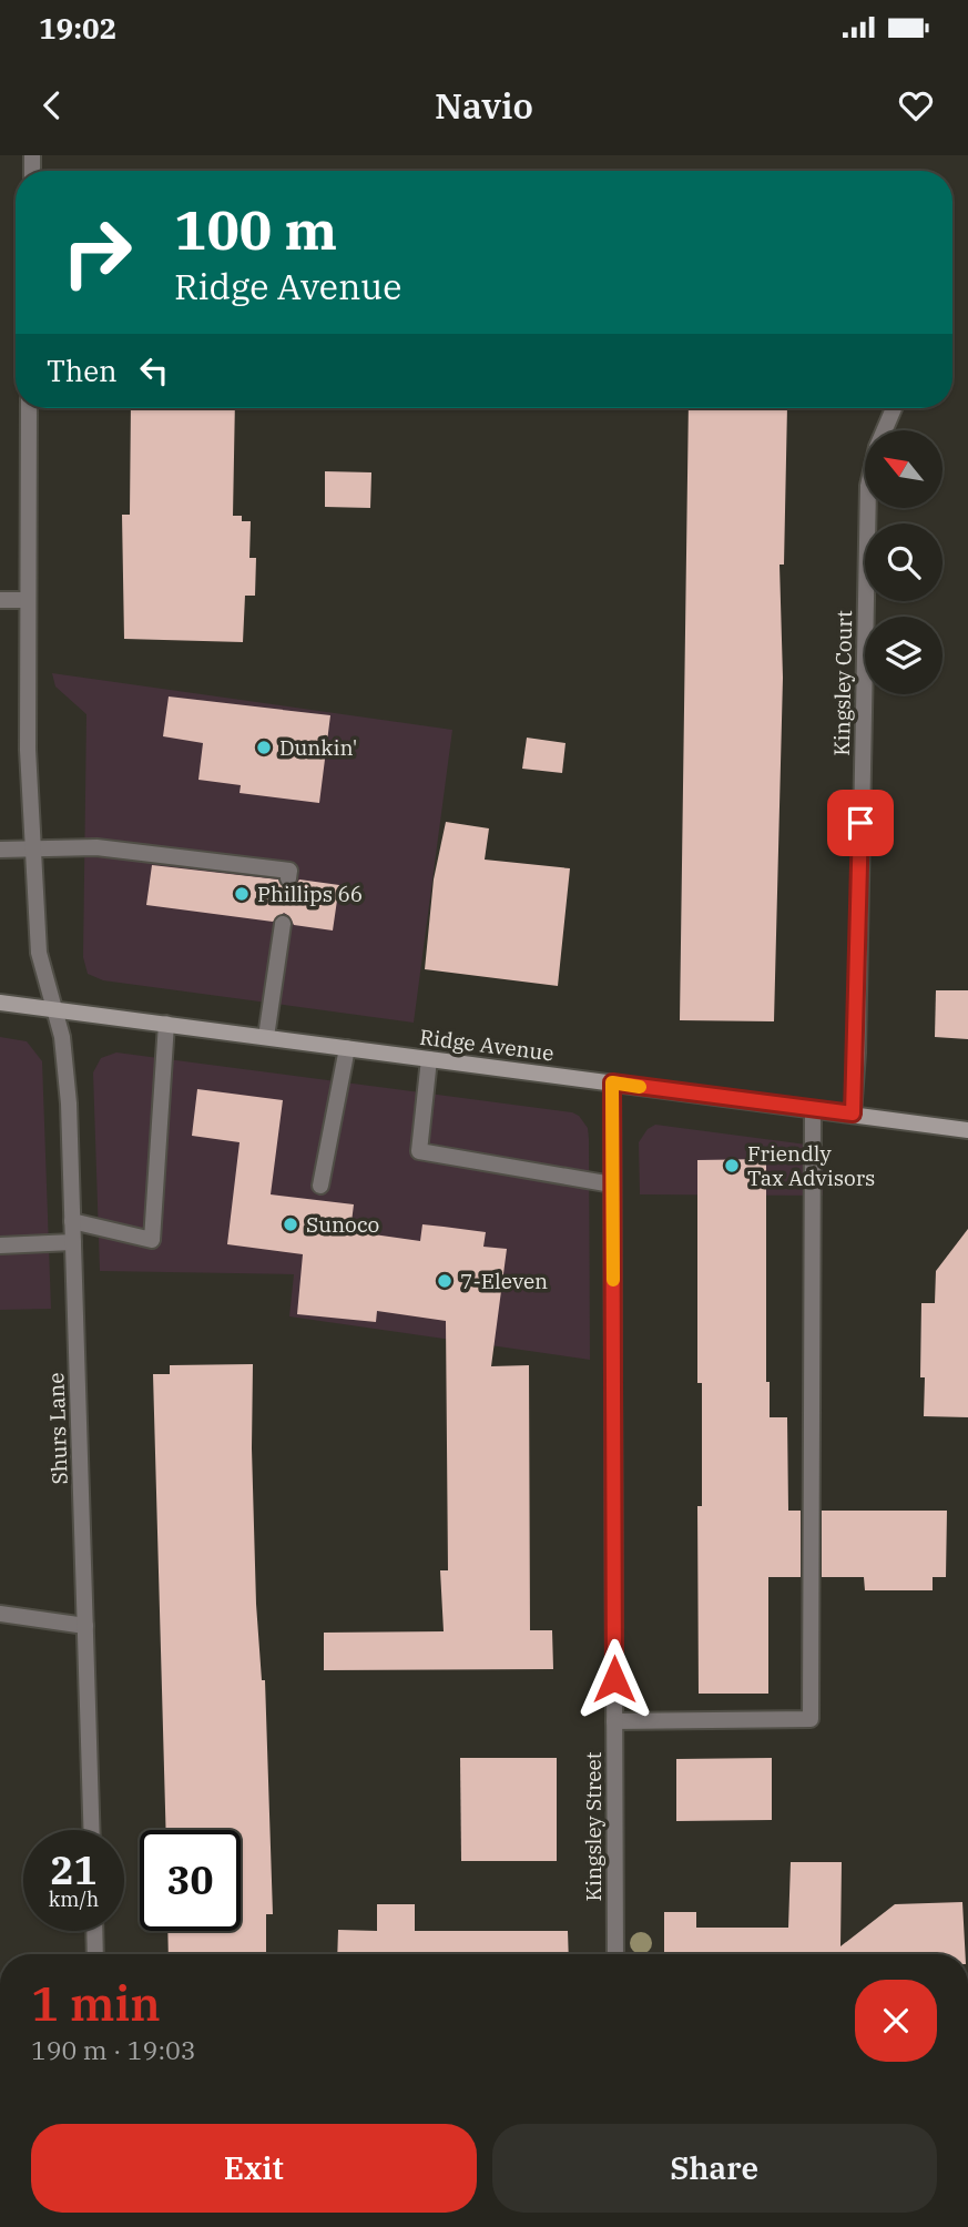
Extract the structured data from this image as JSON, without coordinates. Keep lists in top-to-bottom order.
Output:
{
  "streets": {
    "main road": ["Ridge Avenue"],
    "street": ["Kingsley Court", "Shurs Lane", "Kingsley Street"]
  },
  "crossings": [
    ["Kingsley Court", "Ridge Avenue"],
    ["Ridge Avenue", "Shurs Lane"],
    ["Ridge Avenue", "Kingsley Street"]
  ],
  "places": [
    "Dunkin'",
    "Phillips 66",
    "Friendly Tax Advisors",
    "Sunoco",
    "7-Eleven"
  ],
  "north": "top left",
  "page": {
    "status": "19:02",
    "header": "Navio",
    "turn": ["100 m", "Ridge Avenue"],
    "then": "Then",
    "speed": "21 km/h",
    "limit": "30",
    "heading": ["1 min", "190 m · 19:03"],
    "buttons": ["Exit", "Share"]
  }
}
